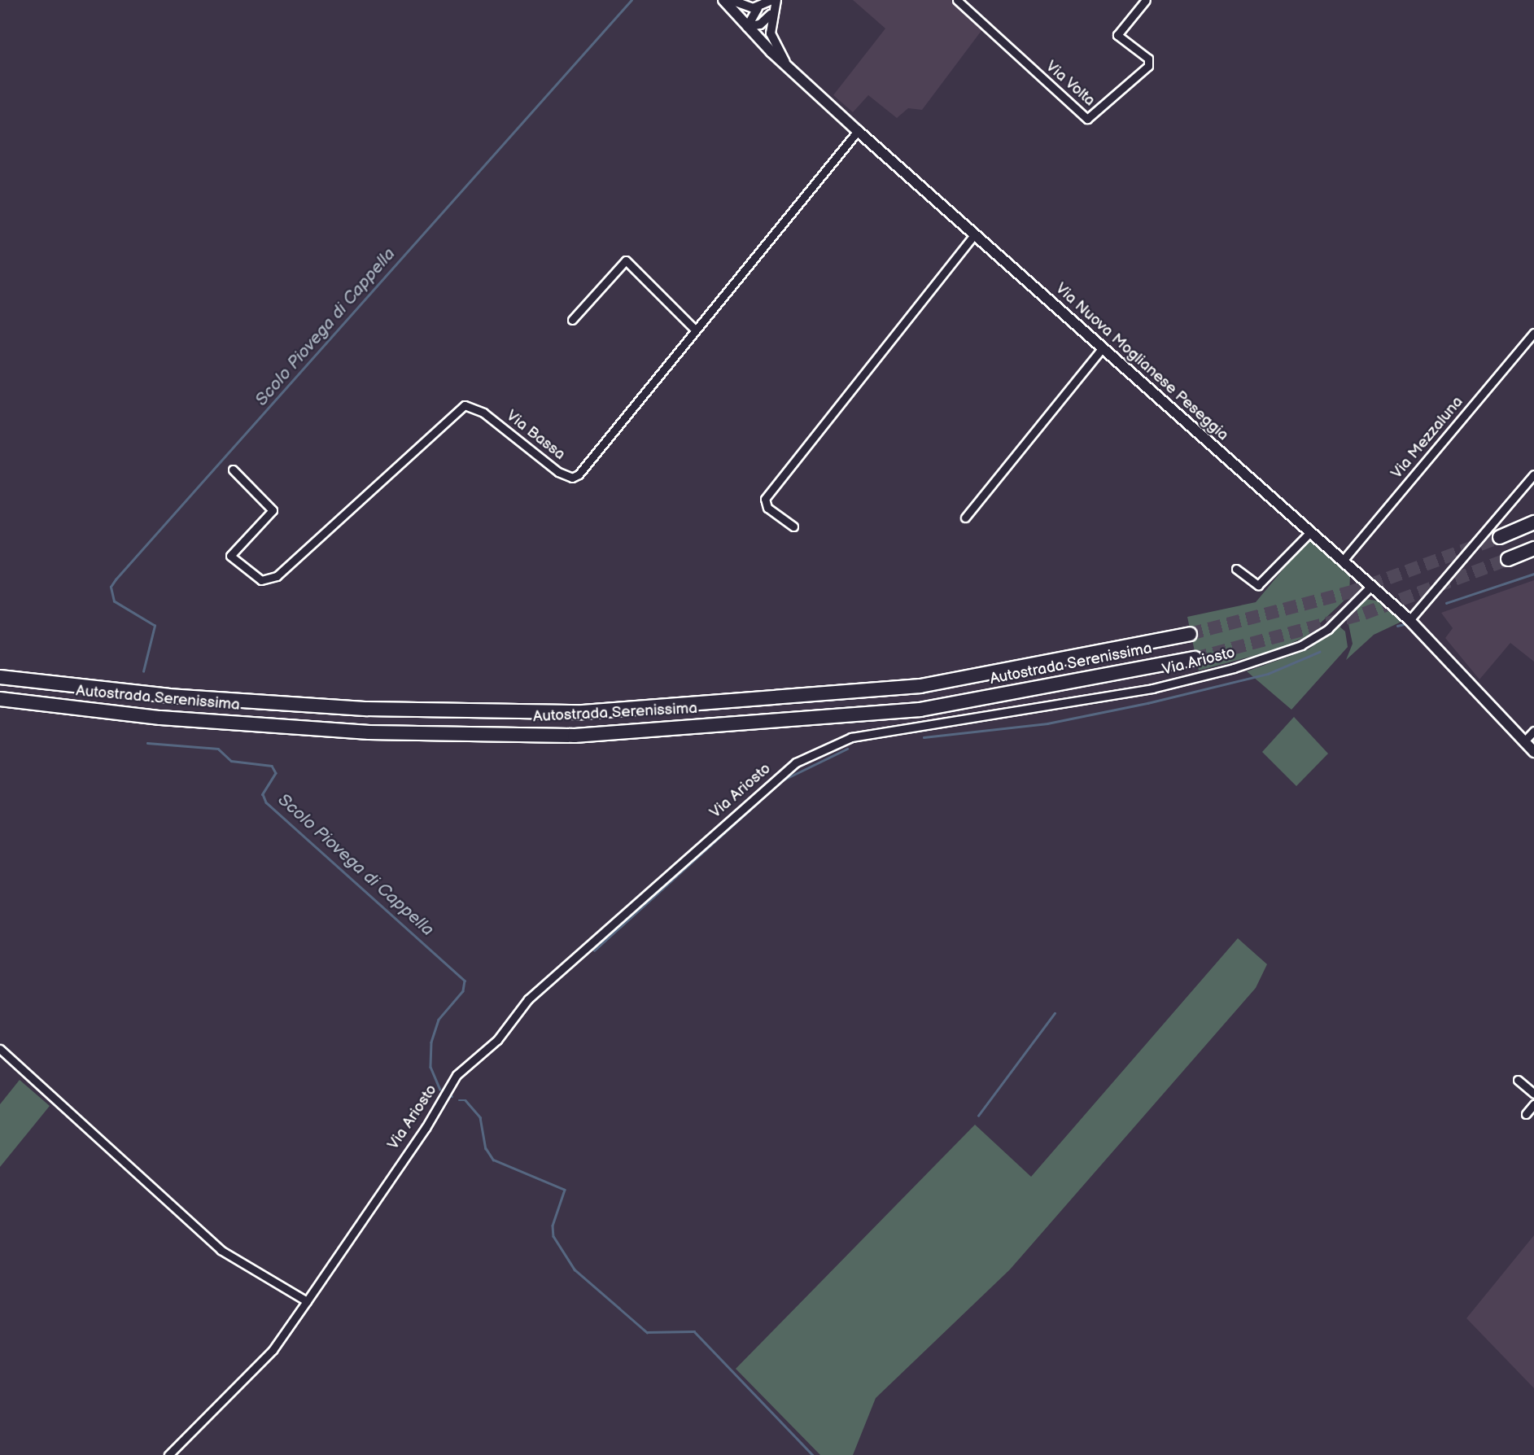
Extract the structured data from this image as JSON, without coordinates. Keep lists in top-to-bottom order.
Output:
{
  "streets": {
    "highway": ["Autostrada Serenissima"],
    "main road": ["Via Nuova Moglianese Peseggia"],
    "street": [
      "Via Volta",
      "Via Bassa",
      "Via Mezzaluna",
      "Via Ariosto"
    ]
  },
  "crossings": [
    ["Via Nuova Moglianese Peseggia", "Via Bassa"],
    ["Via Nuova Moglianese Peseggia", "Via Mezzaluna"],
    ["Via Nuova Moglianese Peseggia", "Via Ariosto"]
  ],
  "water": ["Scolo Piovega di Cappella"]
}
